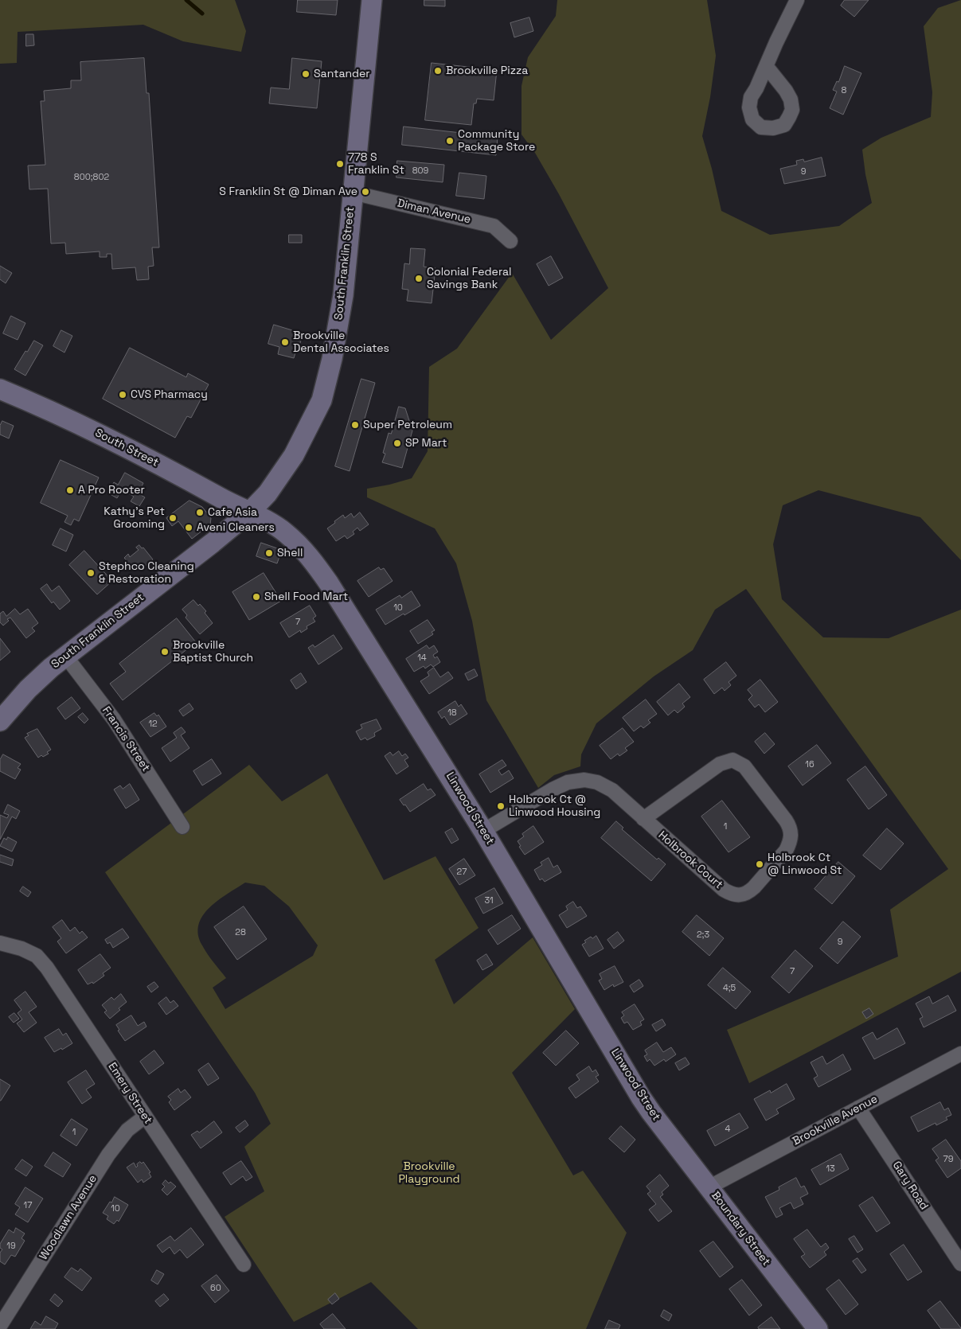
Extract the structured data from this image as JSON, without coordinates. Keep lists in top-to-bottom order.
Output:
{
  "streets": {
    "main road": [
      "South Franklin Street",
      "South Street",
      "Linwood Street",
      "Boundary Street"
    ],
    "street": [
      "Diman Avenue",
      "Francis Street",
      "Holbrook Court",
      "Emery Street",
      "Brookville Avenue",
      "Gary Road",
      "Woodlawn Avenue"
    ]
  },
  "crossings": [
    ["Diman Avenue", "South Franklin Street"],
    ["South Franklin Street", "South Street"],
    ["South Franklin Street", "Francis Street"],
    ["South Franklin Street", "Linwood Street"],
    ["South Street", "Linwood Street"],
    ["Linwood Street", "Holbrook Court"],
    ["Linwood Street", "Boundary Street"],
    ["Emery Street", "Woodlawn Avenue"],
    ["Brookville Avenue", "Gary Road"],
    ["Brookville Avenue", "Boundary Street"]
  ],
  "parks": ["Brookville Playground"],
  "places": [
    "Brookville Pizza",
    "Santander",
    "Community Package Store",
    "778 S Franklin St",
    "S Franklin St @ Diman Ave",
    "Colonial Federal Savings Bank",
    "Brookville Dental Associates",
    "CVS Pharmacy",
    "Super Petroleum",
    "SP Mart",
    "A Pro Rooter",
    "Cafe Asia",
    "Kathy's Pet Grooming",
    "Aveni Cleaners",
    "Shell",
    "Stephco Cleaning & Restoration",
    "Shell Food Mart",
    "Brookville Baptist Church",
    "Holbrook Ct @ Linwood Housing",
    "Holbrook Ct @ Linwood St"
  ],
  "house_numbers": [
    "8",
    "809",
    "9",
    "800;802",
    "10",
    "7",
    "14",
    "18",
    "12",
    "16",
    "1",
    "27",
    "31",
    "28",
    "2;3",
    "9",
    "7",
    "4;5",
    "4",
    "1",
    "79",
    "13",
    "17",
    "10",
    "19",
    "60"
  ]
}
